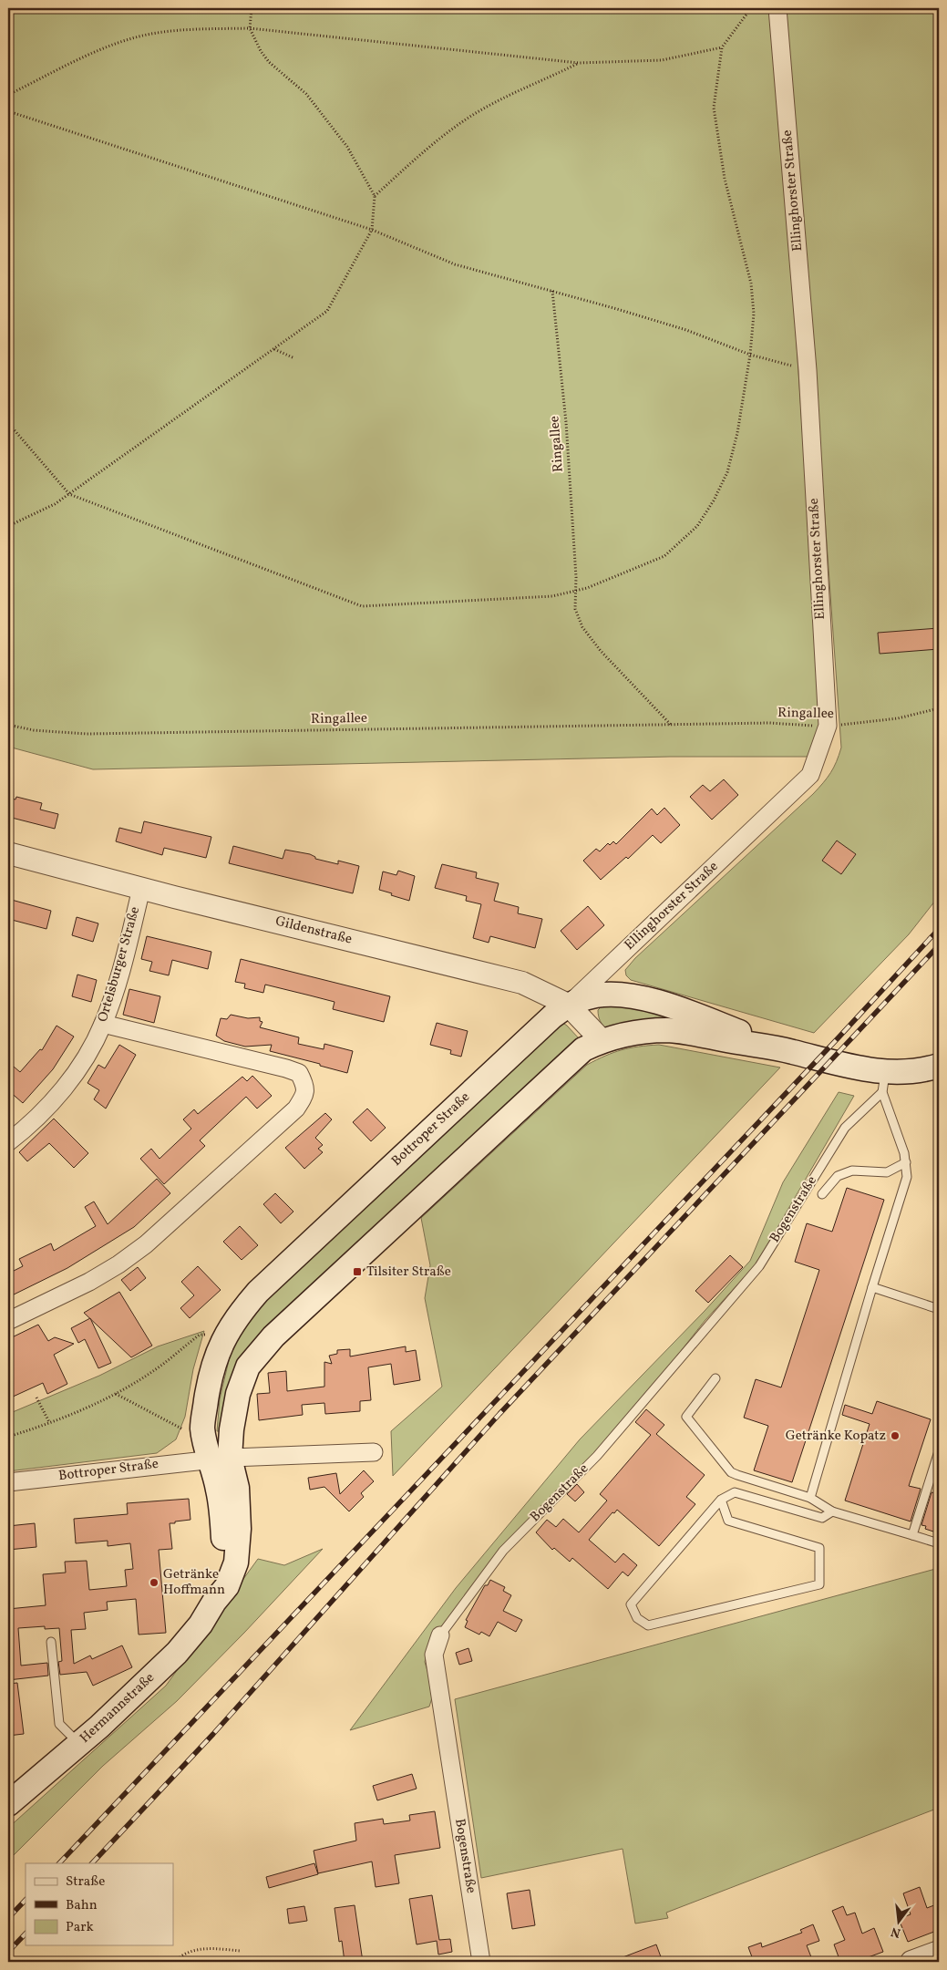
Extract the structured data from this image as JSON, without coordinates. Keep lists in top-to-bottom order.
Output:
{
  "streets": {
    "main road": ["Bottroper Straße", "Hermannstraße"],
    "street": [
      "Ellinghorster Straße",
      "Gildenstraße",
      "Ortelsburger Straße",
      "Bogenstraße"
    ],
    "path": ["Ringallee"]
  },
  "crossings": [
    ["Ellinghorster Straße", "Ringallee"],
    ["Ellinghorster Straße", "Gildenstraße"],
    ["Ellinghorster Straße", "Bottroper Straße"],
    ["Gildenstraße", "Ortelsburger Straße"],
    ["Gildenstraße", "Bottroper Straße"],
    ["Bottroper Straße", "Bogenstraße"],
    ["Bottroper Straße", "Hermannstraße"]
  ],
  "places": {
    "transit": ["Tilsiter Straße"],
    "other": ["Getränke Kopatz", "Getränke Hoffmann"]
  },
  "legend": ["Straße", "Bahn", "Park"],
  "north": "bottom"
}
